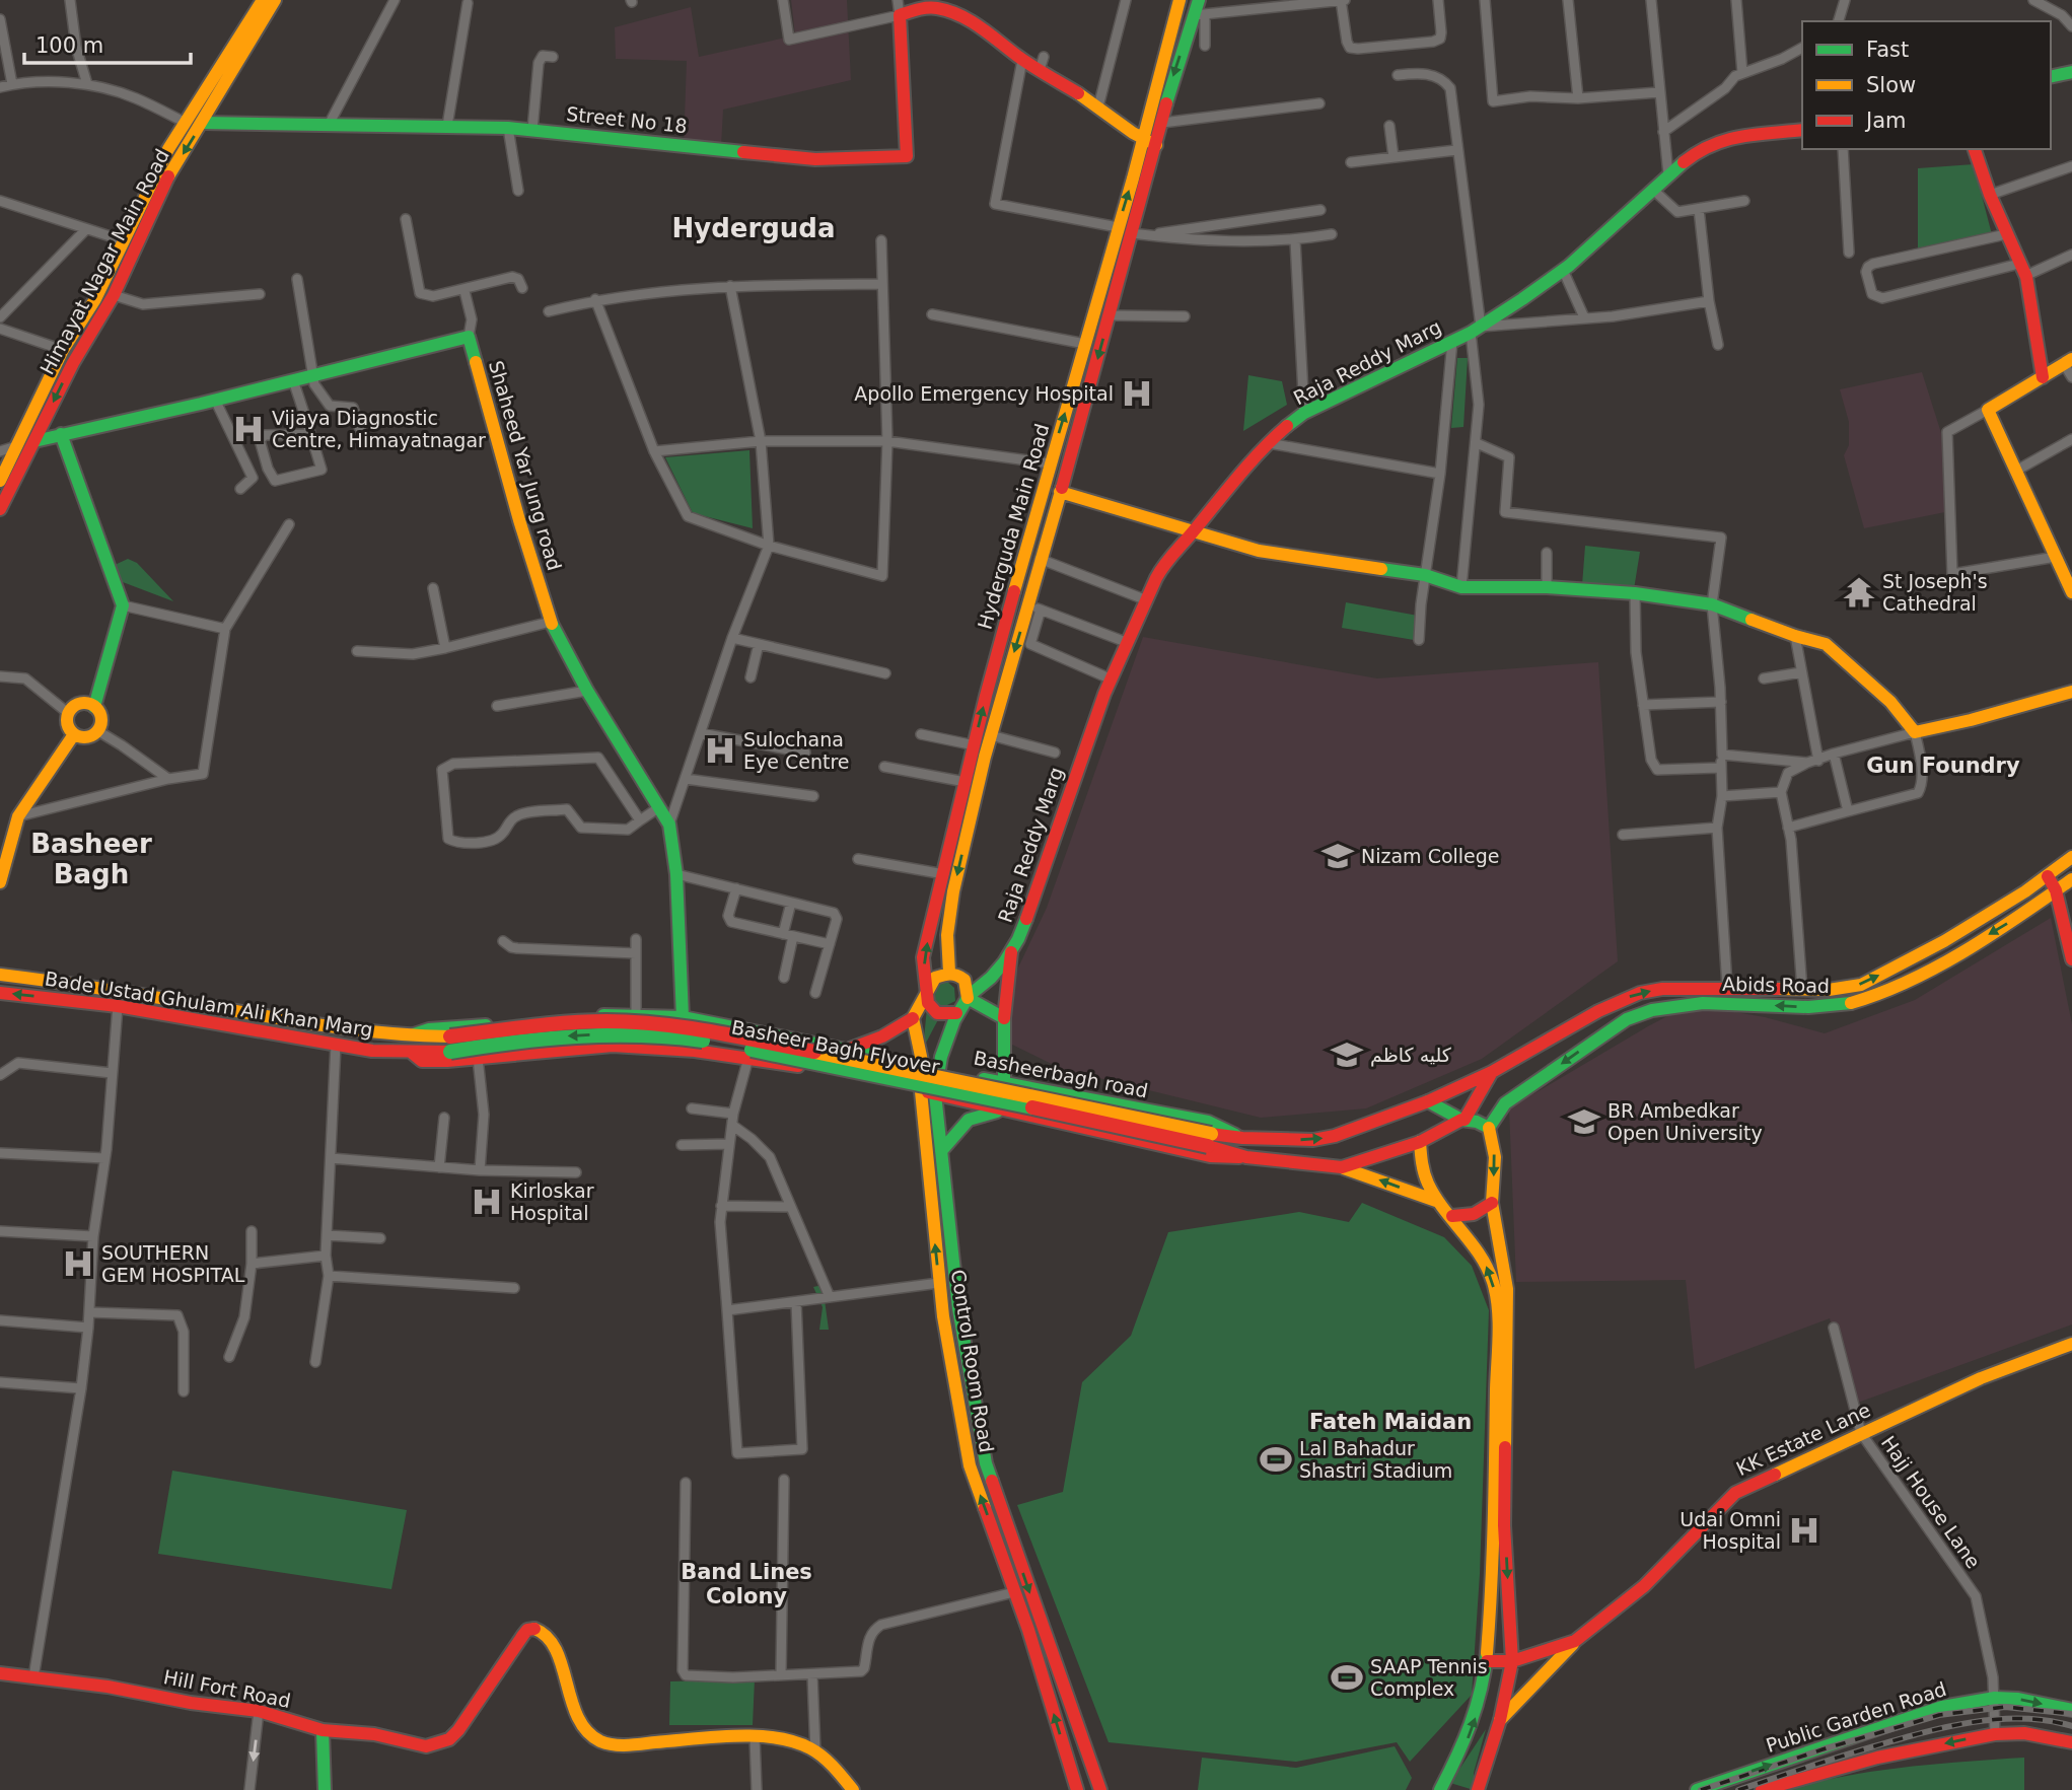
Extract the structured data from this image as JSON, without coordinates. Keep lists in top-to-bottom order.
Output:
{
  "streets": {
    "main road": [
      "Street No 18",
      "Himayat Nagar Main Road",
      "Raja Reddy Marg",
      "Shaheed Yar Jung road",
      "Hyderguda Main Road",
      "Abids Road",
      "Bade Ustad Ghulam Ali Khan Marg",
      "Basheer Bagh Flyover",
      "Basheerbagh road",
      "Control Room Road",
      "KK Estate Lane",
      "Hill Fort Road",
      "Public Garden Road"
    ],
    "street": ["Hajj House Lane"]
  },
  "crossings": [
    ["Street No 18", "Himayat Nagar Main Road"],
    ["Raja Reddy Marg", "Hyderguda Main Road"],
    ["Raja Reddy Marg", "Basheerbagh road"],
    ["Shaheed Yar Jung road", "Basheerbagh road"],
    ["Bade Ustad Ghulam Ali Khan Marg", "Basheer Bagh Flyover"],
    ["Bade Ustad Ghulam Ali Khan Marg", "Basheerbagh road"],
    ["Basheer Bagh Flyover", "Basheerbagh road"],
    ["KK Estate Lane", "Hajj House Lane"],
    ["Hajj House Lane", "Public Garden Road"]
  ],
  "one_way": ["Abids Road"],
  "districts": [
    "Hyderguda",
    "Gun Foundry",
    "Basheer Bagh",
    "Fateh Maidan",
    "Band Lines Colony"
  ],
  "places": {
    "hospital": [
      "Apollo Emergency Hospital",
      "Vijaya Diagnostic Centre, Himayatnagar",
      "Sulochana Eye Centre",
      "Kirloskar Hospital",
      "SOUTHERN GEM HOSPITAL",
      "Udai Omni Hospital"
    ],
    "temple": ["St Joseph's Cathedral"],
    "school or university": ["Nizam College", "كليه كاظم", "BR Ambedkar Open University"],
    "sports": ["Lal Bahadur Shastri Stadium", "SAAP Tennis Complex"]
  },
  "legend": ["Fast", "Slow", "Jam"],
  "scale_bar": "100 m"
}
